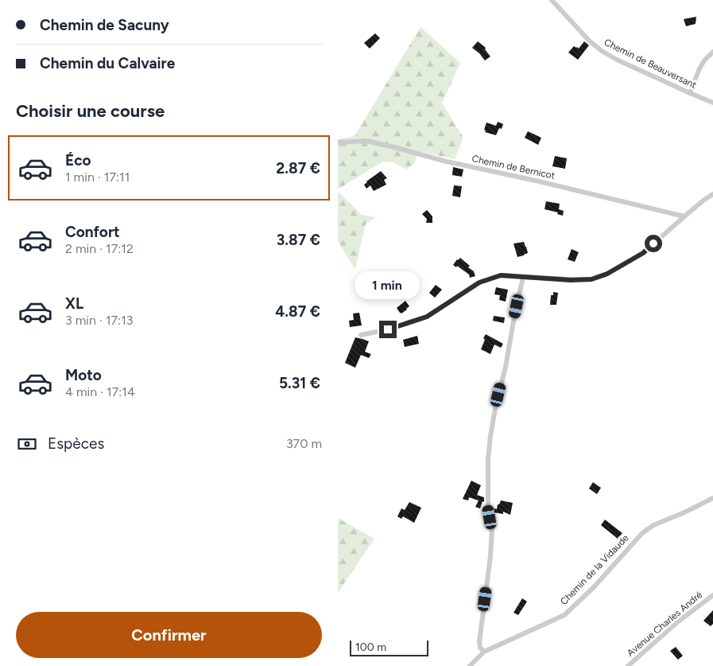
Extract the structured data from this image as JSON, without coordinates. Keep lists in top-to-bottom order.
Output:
{
  "streets": {
    "street": [
      "Chemin de Beauversant",
      "Chemin de Bernicot",
      "Chemin de la Vidaude",
      "Avenue Charles André"
    ]
  },
  "scale_bar": "100 m",
  "page": {
    "banner": ["Chemin de Sacuny", "Chemin du Calvaire"],
    "heading": "Choisir une course",
    "list": [
      {
        "name": "Éco",
        "note": "1 min · 17:11",
        "value": "2.87 €"
      },
      {
        "name": "Confort",
        "note": "2 min · 17:12",
        "value": "3.87 €"
      },
      {
        "name": "XL",
        "note": "3 min · 17:13",
        "value": "4.87 €"
      },
      {
        "name": "Moto",
        "note": "4 min · 17:14",
        "value": "5.31 €"
      }
    ],
    "bubble": "1 min",
    "pay": ["Espèces", "370 m"],
    "buttons": "Confirmer",
    "scale": "100 m"
  }
}
